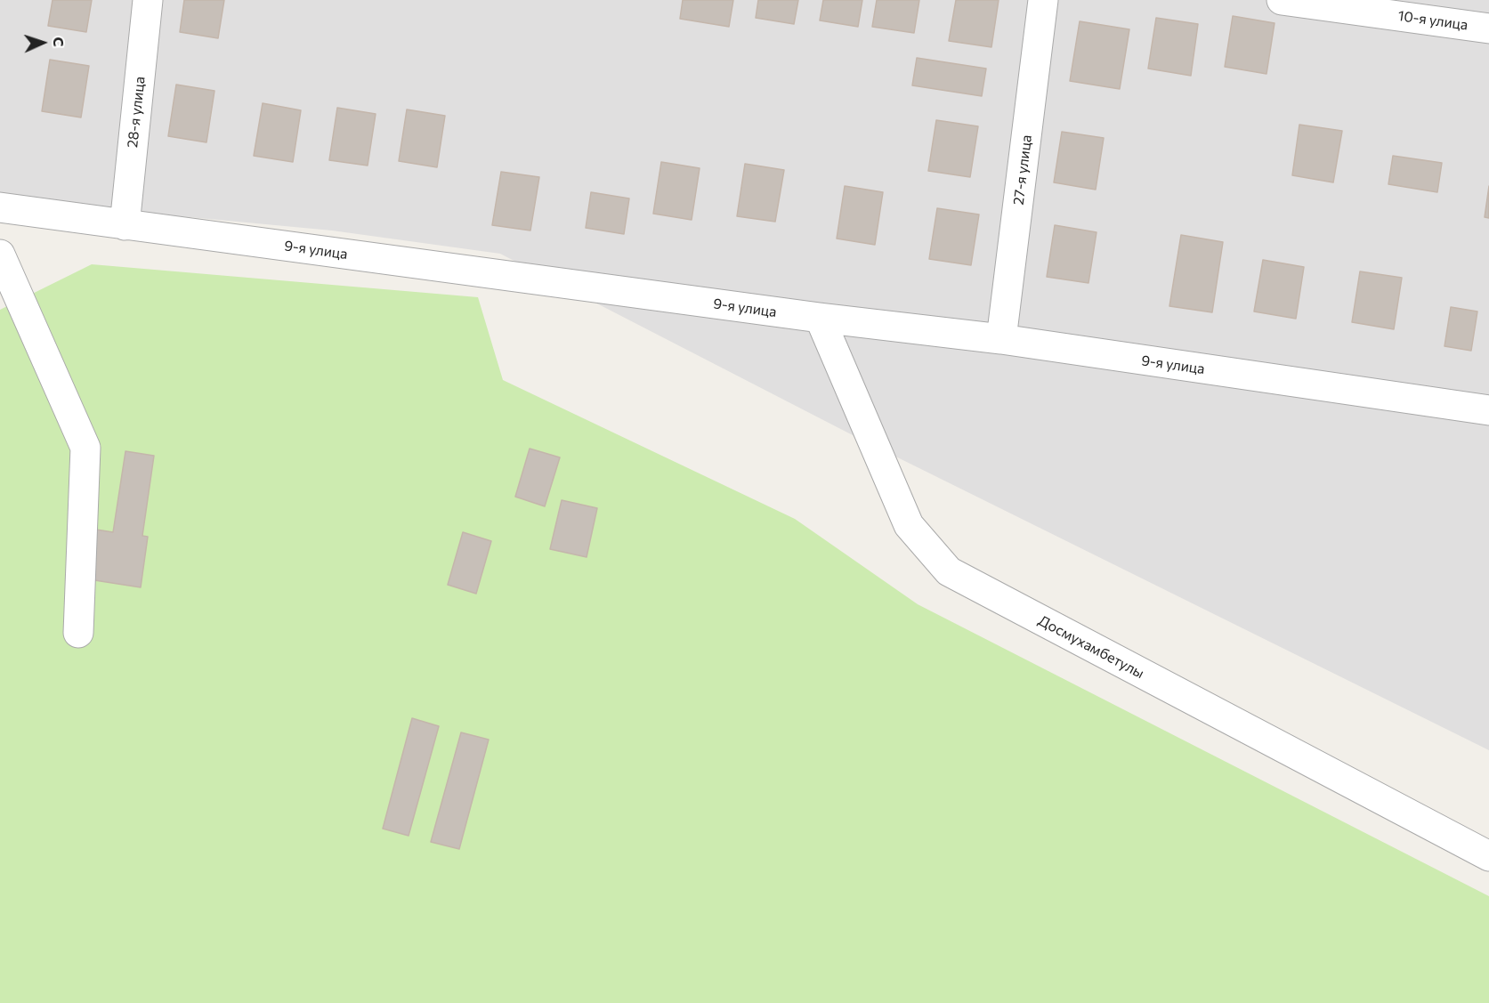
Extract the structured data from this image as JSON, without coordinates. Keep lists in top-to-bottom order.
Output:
{
  "streets": {
    "street": [
      "10-я улица",
      "28-я улица",
      "27-я улица",
      "9-я улица",
      "Досмухамбетулы"
    ]
  },
  "crossings": [
    ["28-я улица", "9-я улица"],
    ["27-я улица", "9-я улица"],
    ["9-я улица", "Досмухамбетулы"]
  ],
  "north": "right"
}
